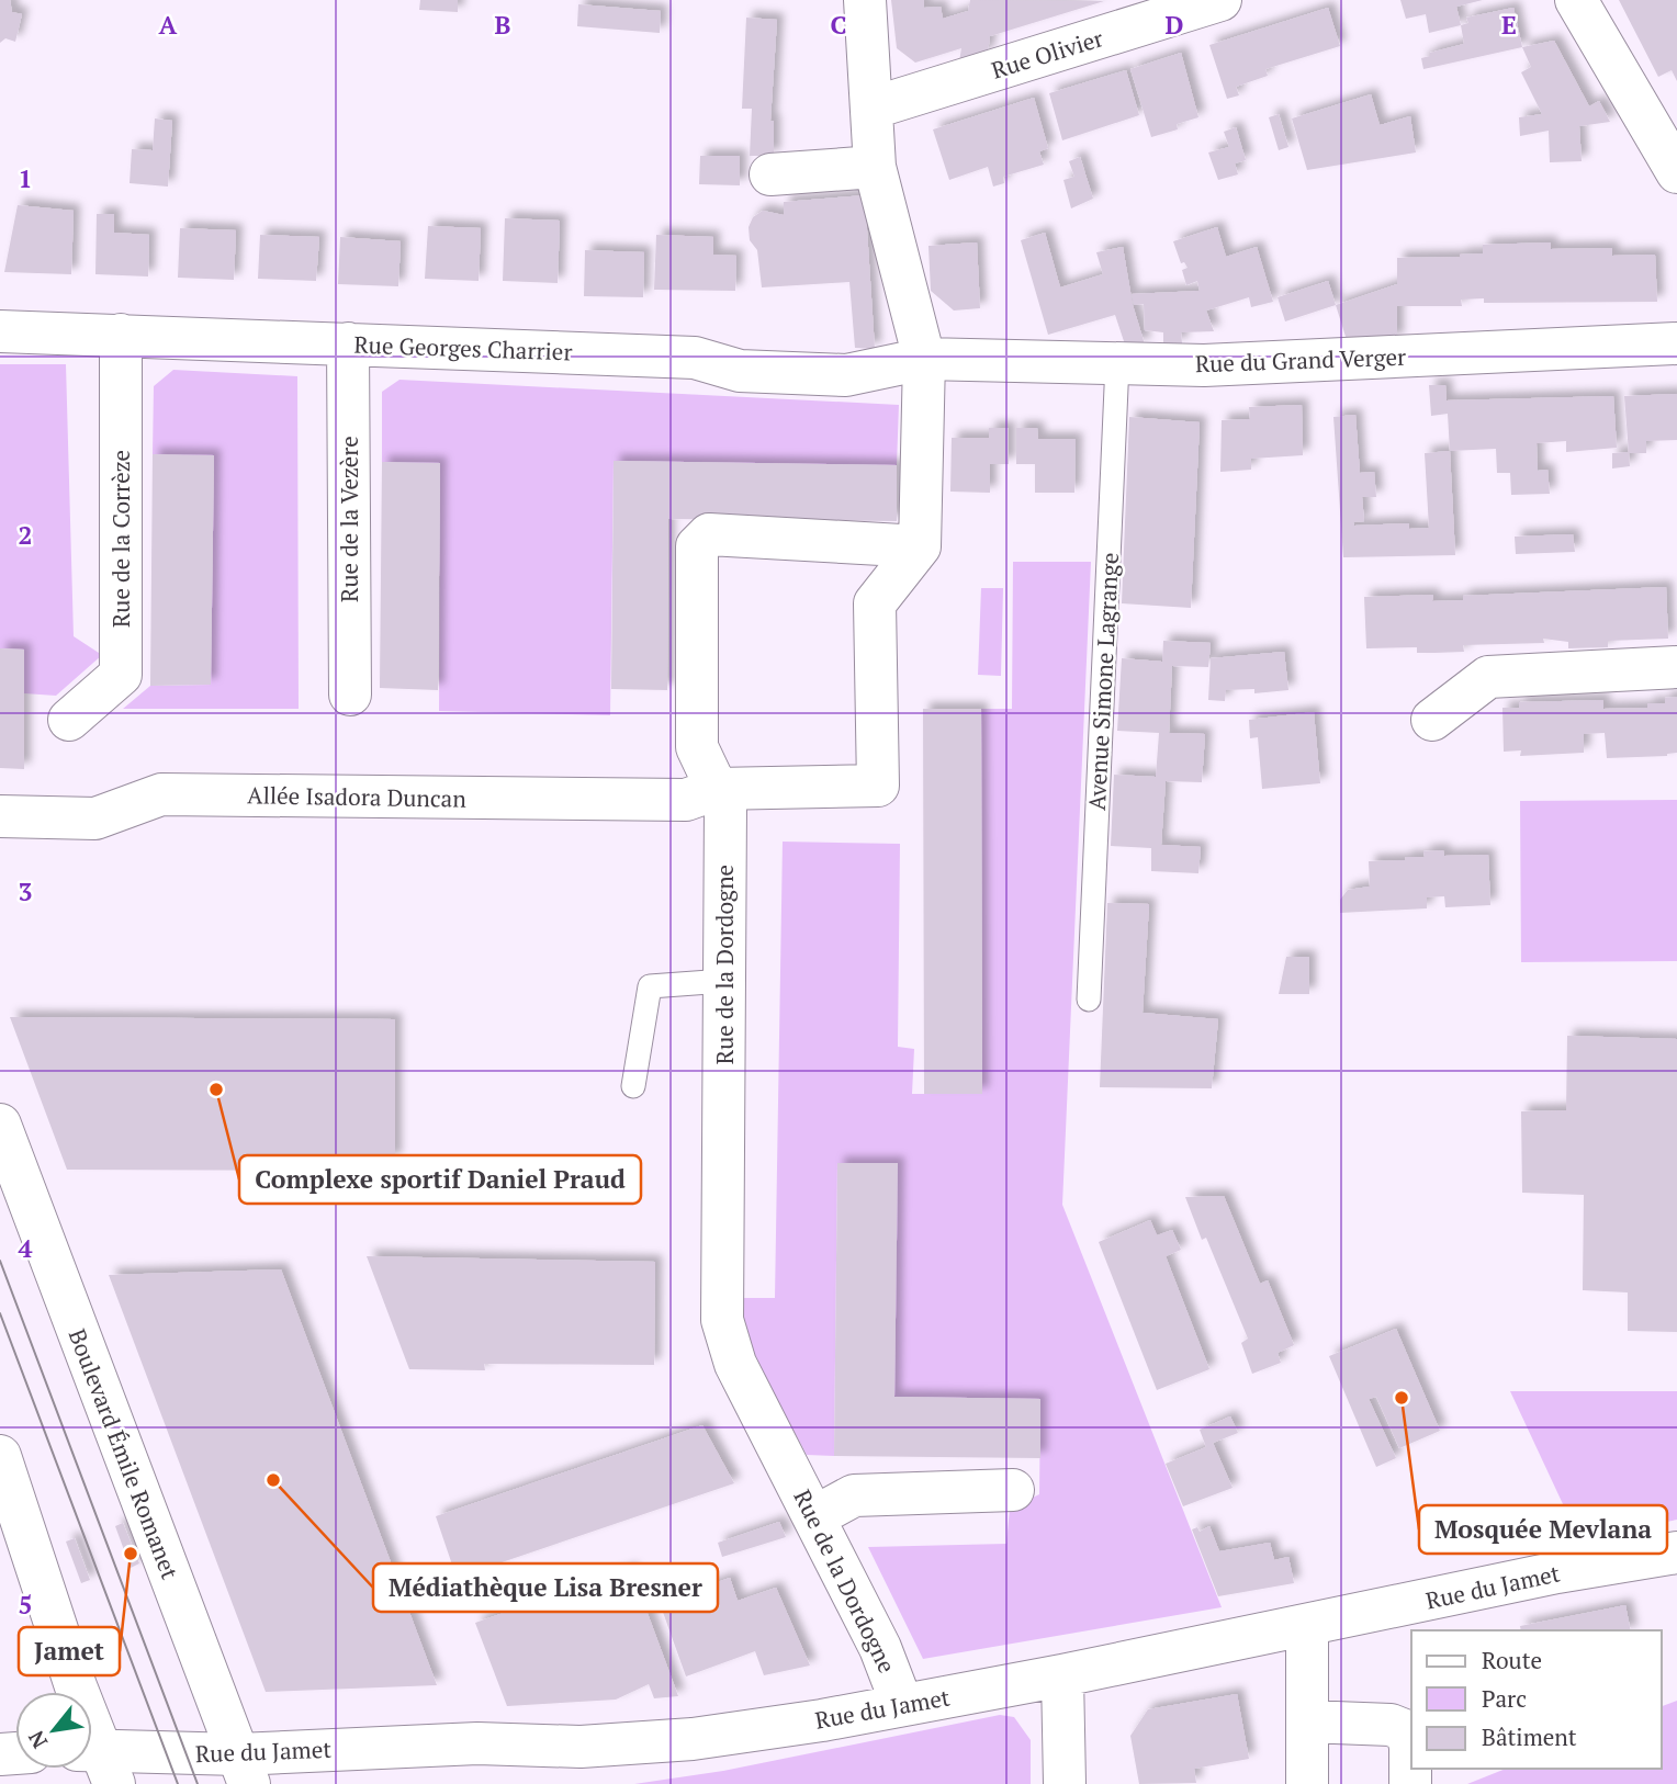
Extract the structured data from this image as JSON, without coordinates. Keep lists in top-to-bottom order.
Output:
{
  "streets": {
    "street": [
      "Rue Olivier",
      "Rue Georges Charrier",
      "Rue du Grand Verger",
      "Rue de la Vezère",
      "Rue de la Corrèze",
      "Allée Isadora Duncan",
      "Rue de la Dordogne",
      "Boulevard Émile Romanet",
      "Rue du Jamet"
    ],
    "lane": ["Avenue Simone Lagrange"]
  },
  "crossings": [
    ["Rue Georges Charrier", "Rue du Grand Verger"],
    ["Rue Georges Charrier", "Rue de la Vezère"],
    ["Rue Georges Charrier", "Rue de la Corrèze"],
    ["Rue du Grand Verger", "Avenue Simone Lagrange"],
    ["Allée Isadora Duncan", "Rue de la Dordogne"],
    ["Rue de la Dordogne", "Rue du Jamet"],
    ["Boulevard Émile Romanet", "Rue du Jamet"]
  ],
  "places": [
    "Complexe sportif Daniel Praud",
    "Mosquée Mevlana",
    "Médiathèque Lisa Bresner",
    "Jamet"
  ],
  "legend": ["Route", "Parc", "Bâtiment"],
  "north": "bottom left",
  "grid": {
    "columns": [
      "A",
      "B",
      "C",
      "D",
      "E"
    ],
    "rows": [
      "1",
      "2",
      "3",
      "4",
      "5"
    ]
  }
}
